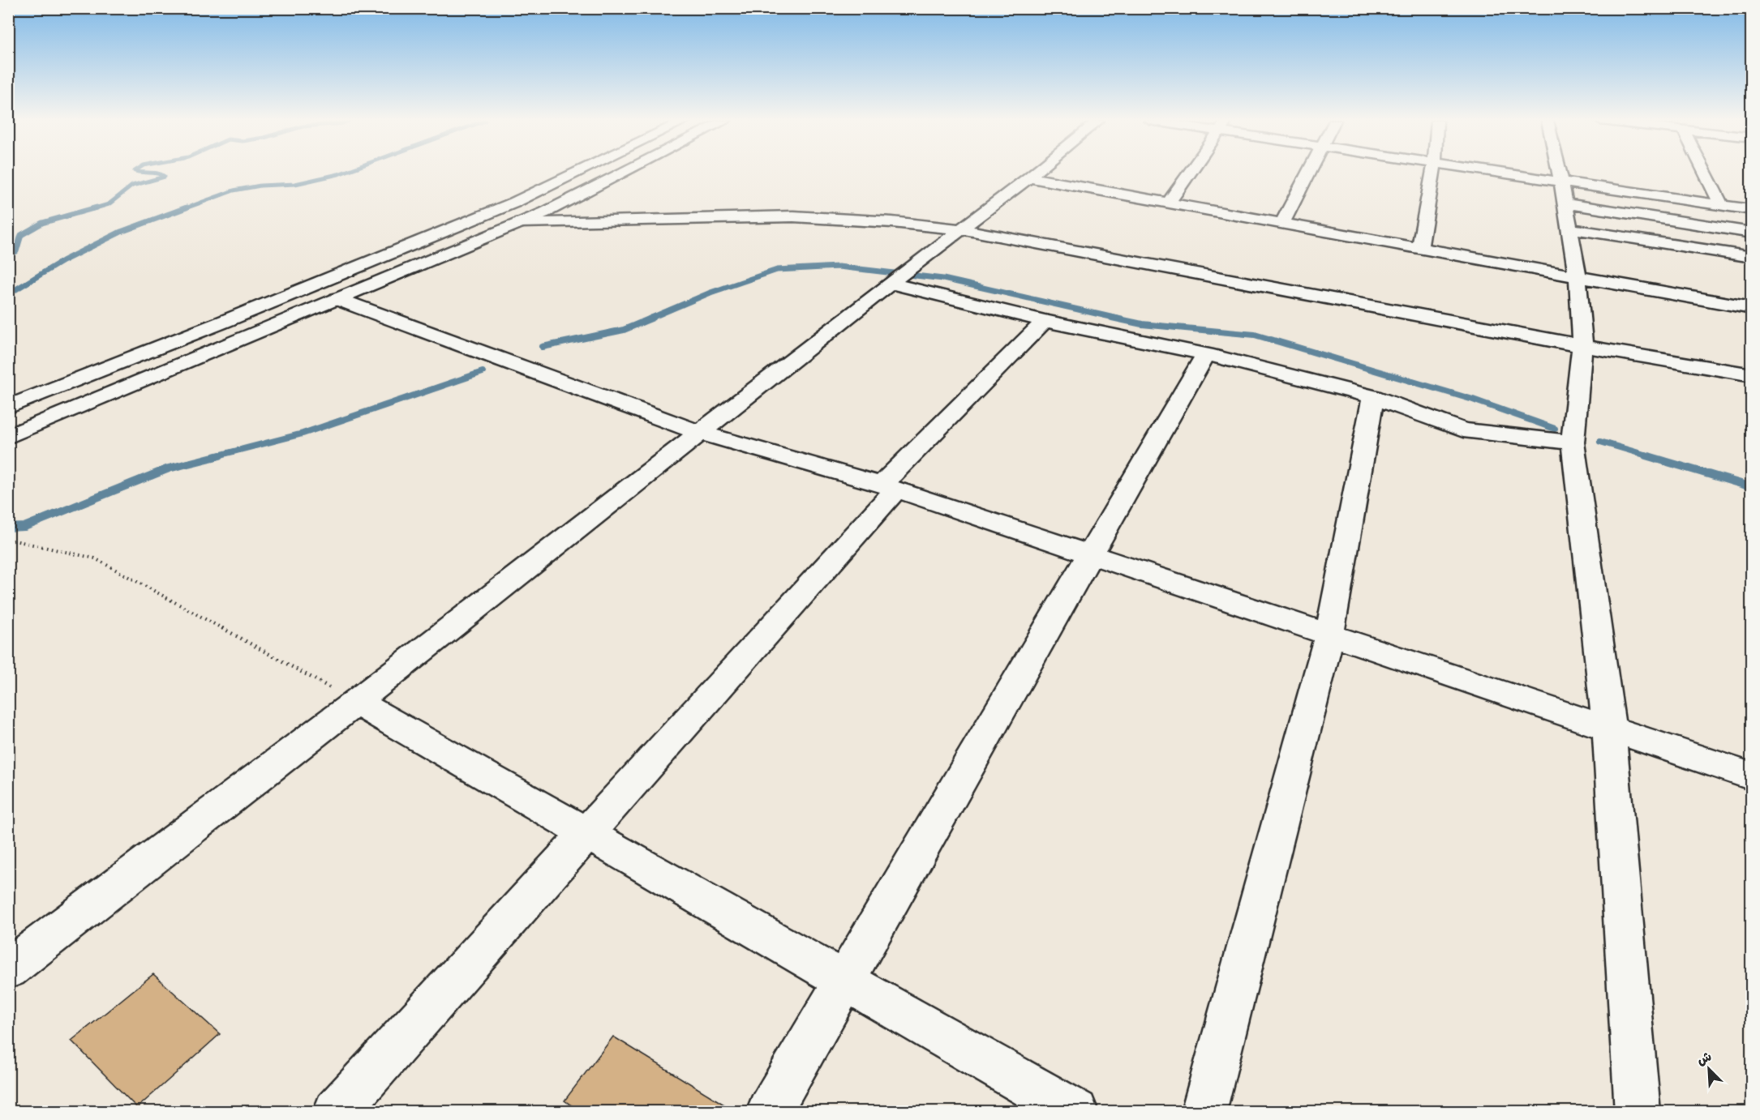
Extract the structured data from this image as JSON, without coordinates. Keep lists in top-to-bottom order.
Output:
{
  "north": "top left"
}
